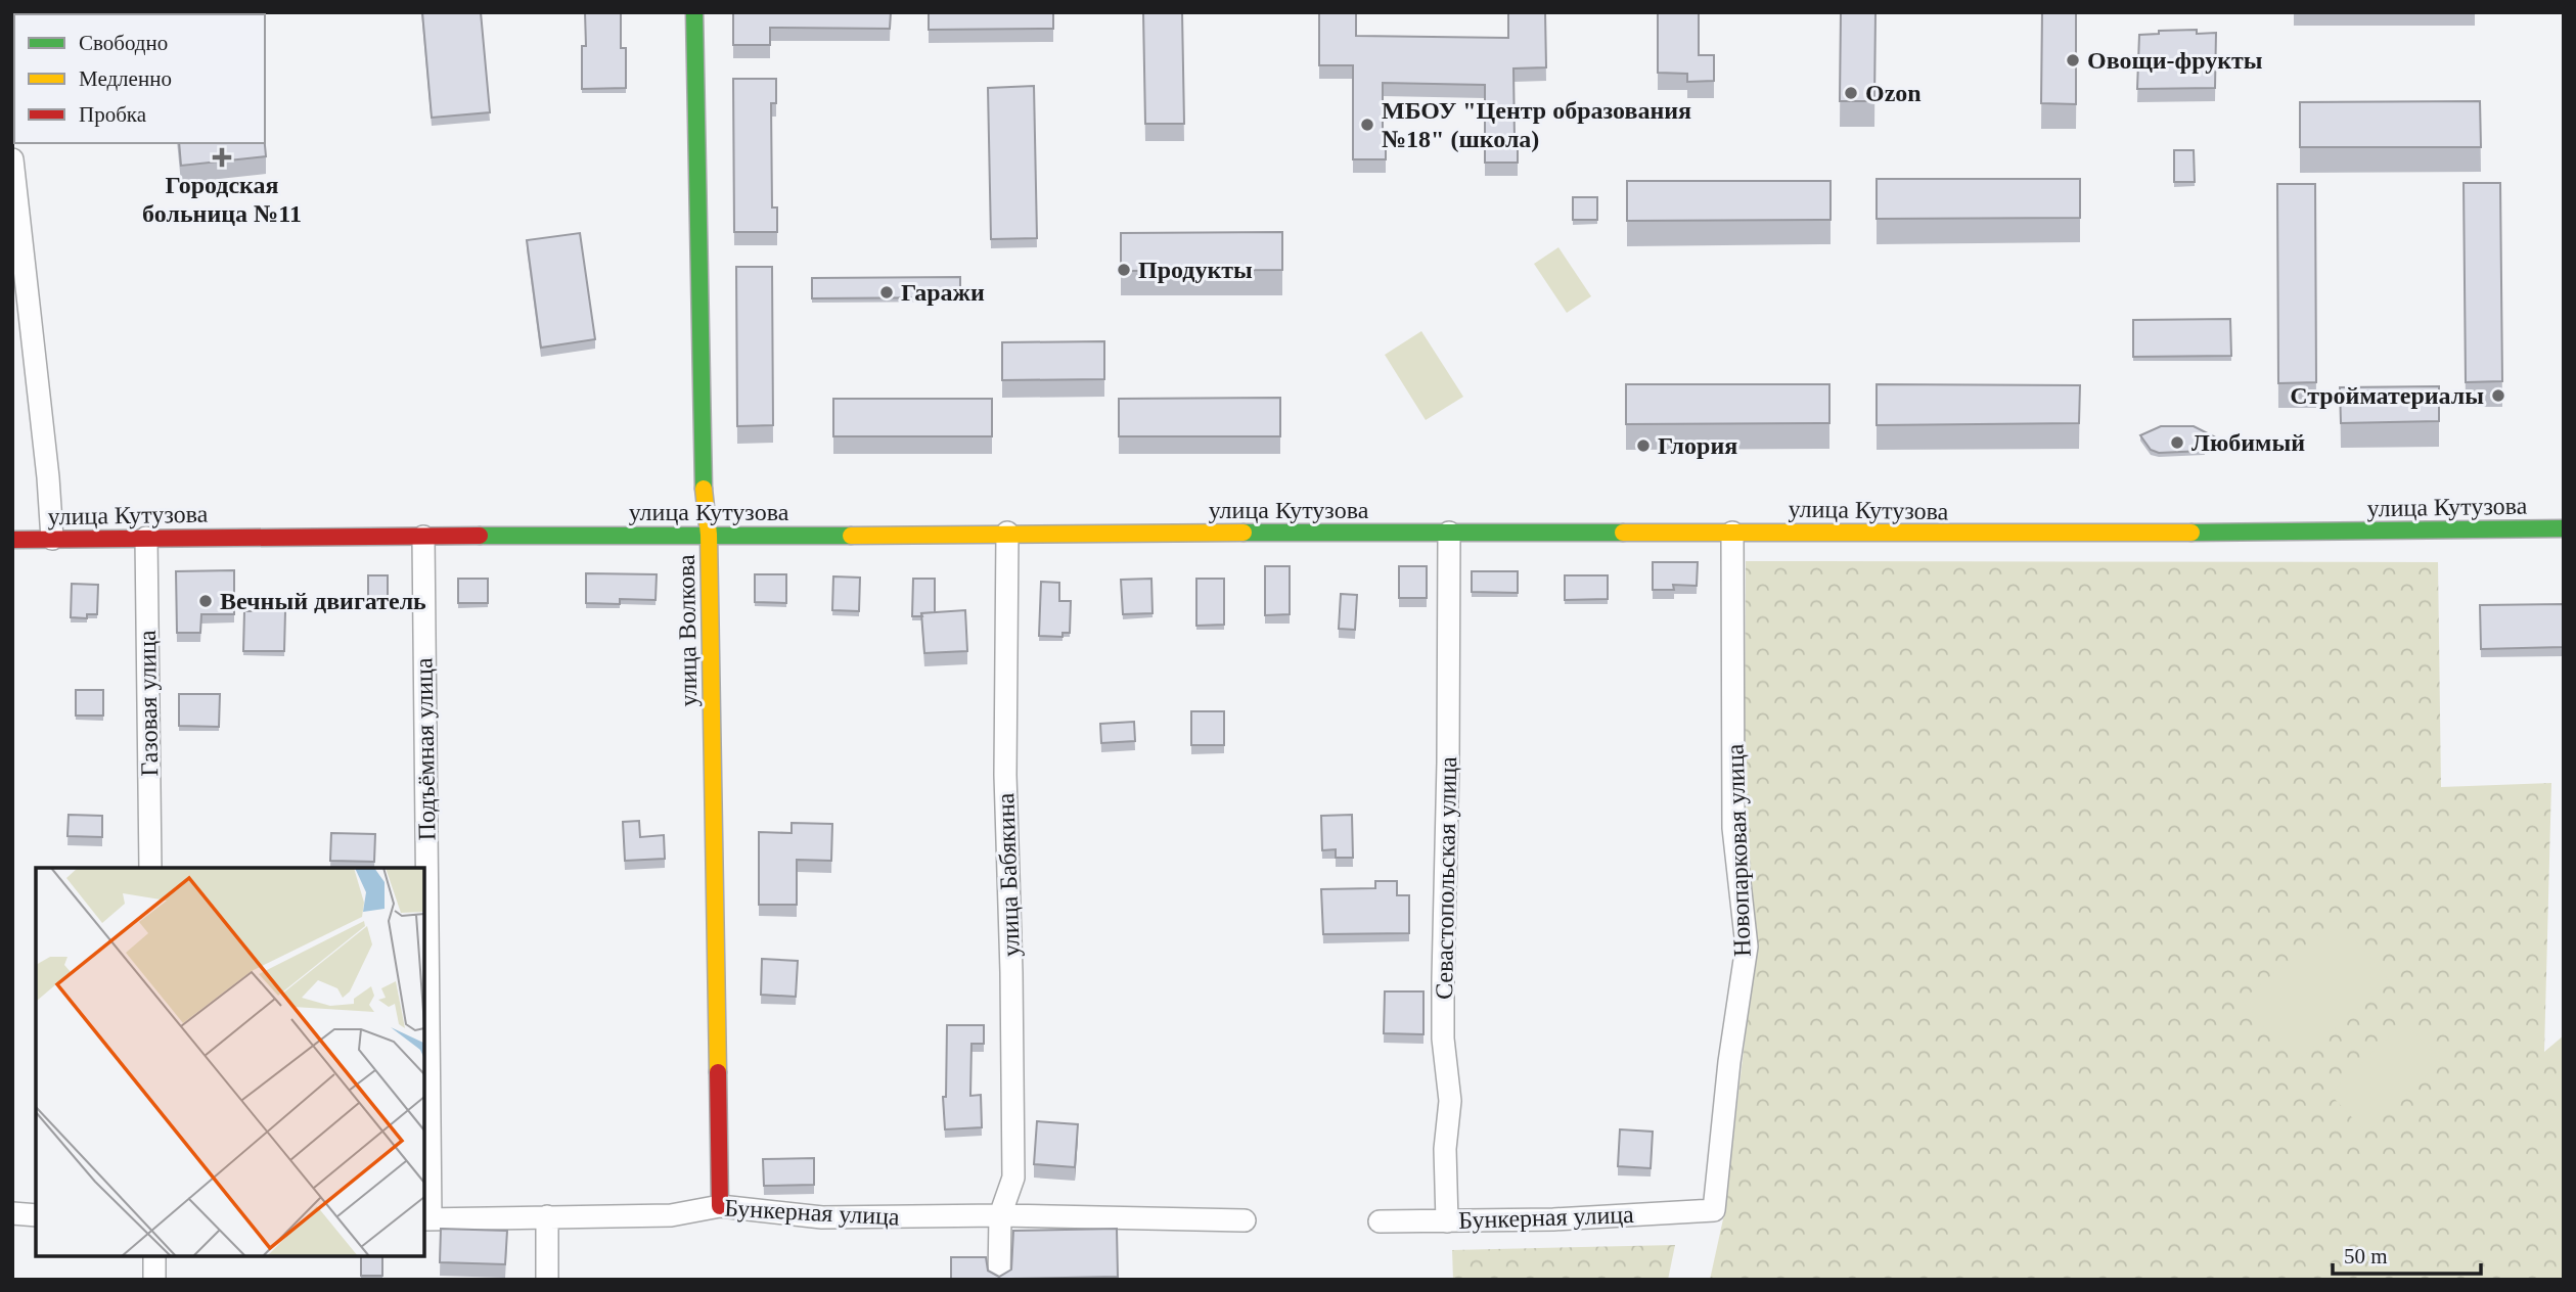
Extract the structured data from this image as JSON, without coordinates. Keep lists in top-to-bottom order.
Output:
{
  "streets": {
    "main road": ["улица Кутузова", "улица Волкова"],
    "street": [
      "Газовая улица",
      "Подъёмная улица",
      "Новопарковая улица",
      "улица Бабякина",
      "Севастопольская улица",
      "Бункерная улица"
    ]
  },
  "crossings": [
    ["улица Кутузова", "улица Волкова"],
    ["улица Кутузова", "Газовая улица"],
    ["улица Кутузова", "Подъёмная улица"],
    ["улица Кутузова", "Новопарковая улица"],
    ["улица Кутузова", "улица Бабякина"],
    ["улица Кутузова", "Севастопольская улица"],
    ["улица Волкова", "Бункерная улица"],
    ["Подъёмная улица", "Бункерная улица"],
    ["Новопарковая улица", "Бункерная улица"],
    ["улица Бабякина", "Бункерная улица"],
    ["Севастопольская улица", "Бункерная улица"]
  ],
  "places": {
    "other": [
      "Овощи-фрукты",
      "Ozon",
      "МБОУ \"Центр образования №18\" (школа)",
      "Продукты",
      "Гаражи",
      "Стройматериалы",
      "Любимый",
      "Глория",
      "Вечный двигатель"
    ],
    "health": ["Городская больница №11"]
  },
  "legend": ["Свободно", "Медленно", "Пробка"],
  "scale_bar": "50 m"
}
